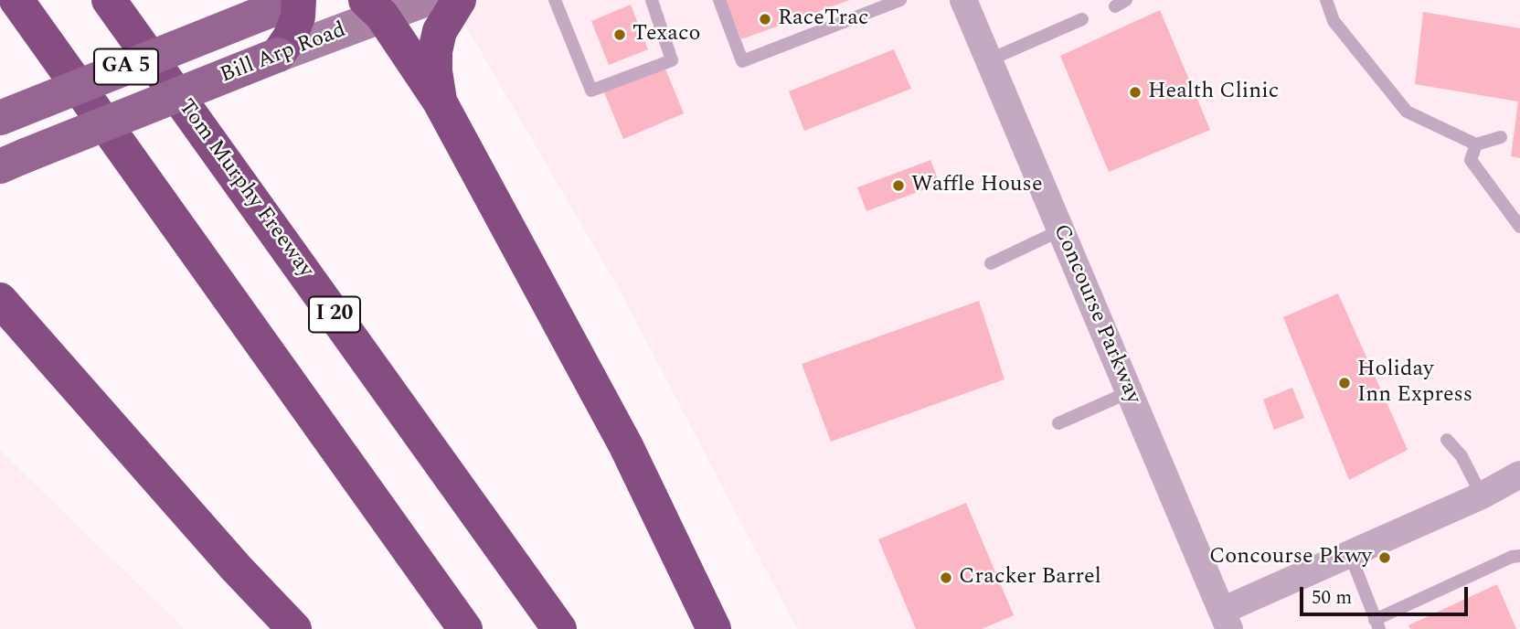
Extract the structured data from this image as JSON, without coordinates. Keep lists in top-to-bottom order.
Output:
{
  "streets": {
    "highway": ["Tom Murphy Freeway", "I 20"],
    "main road": ["Bill Arp Road", "GA 5"],
    "street": ["Concourse Parkway"]
  },
  "places": [
    "RaceTrac",
    "Texaco",
    "Health Clinic",
    "Waffle House",
    "Holiday Inn Express",
    "Concourse Pkwy",
    "Cracker Barrel"
  ],
  "scale_bar": "50 m"
}
